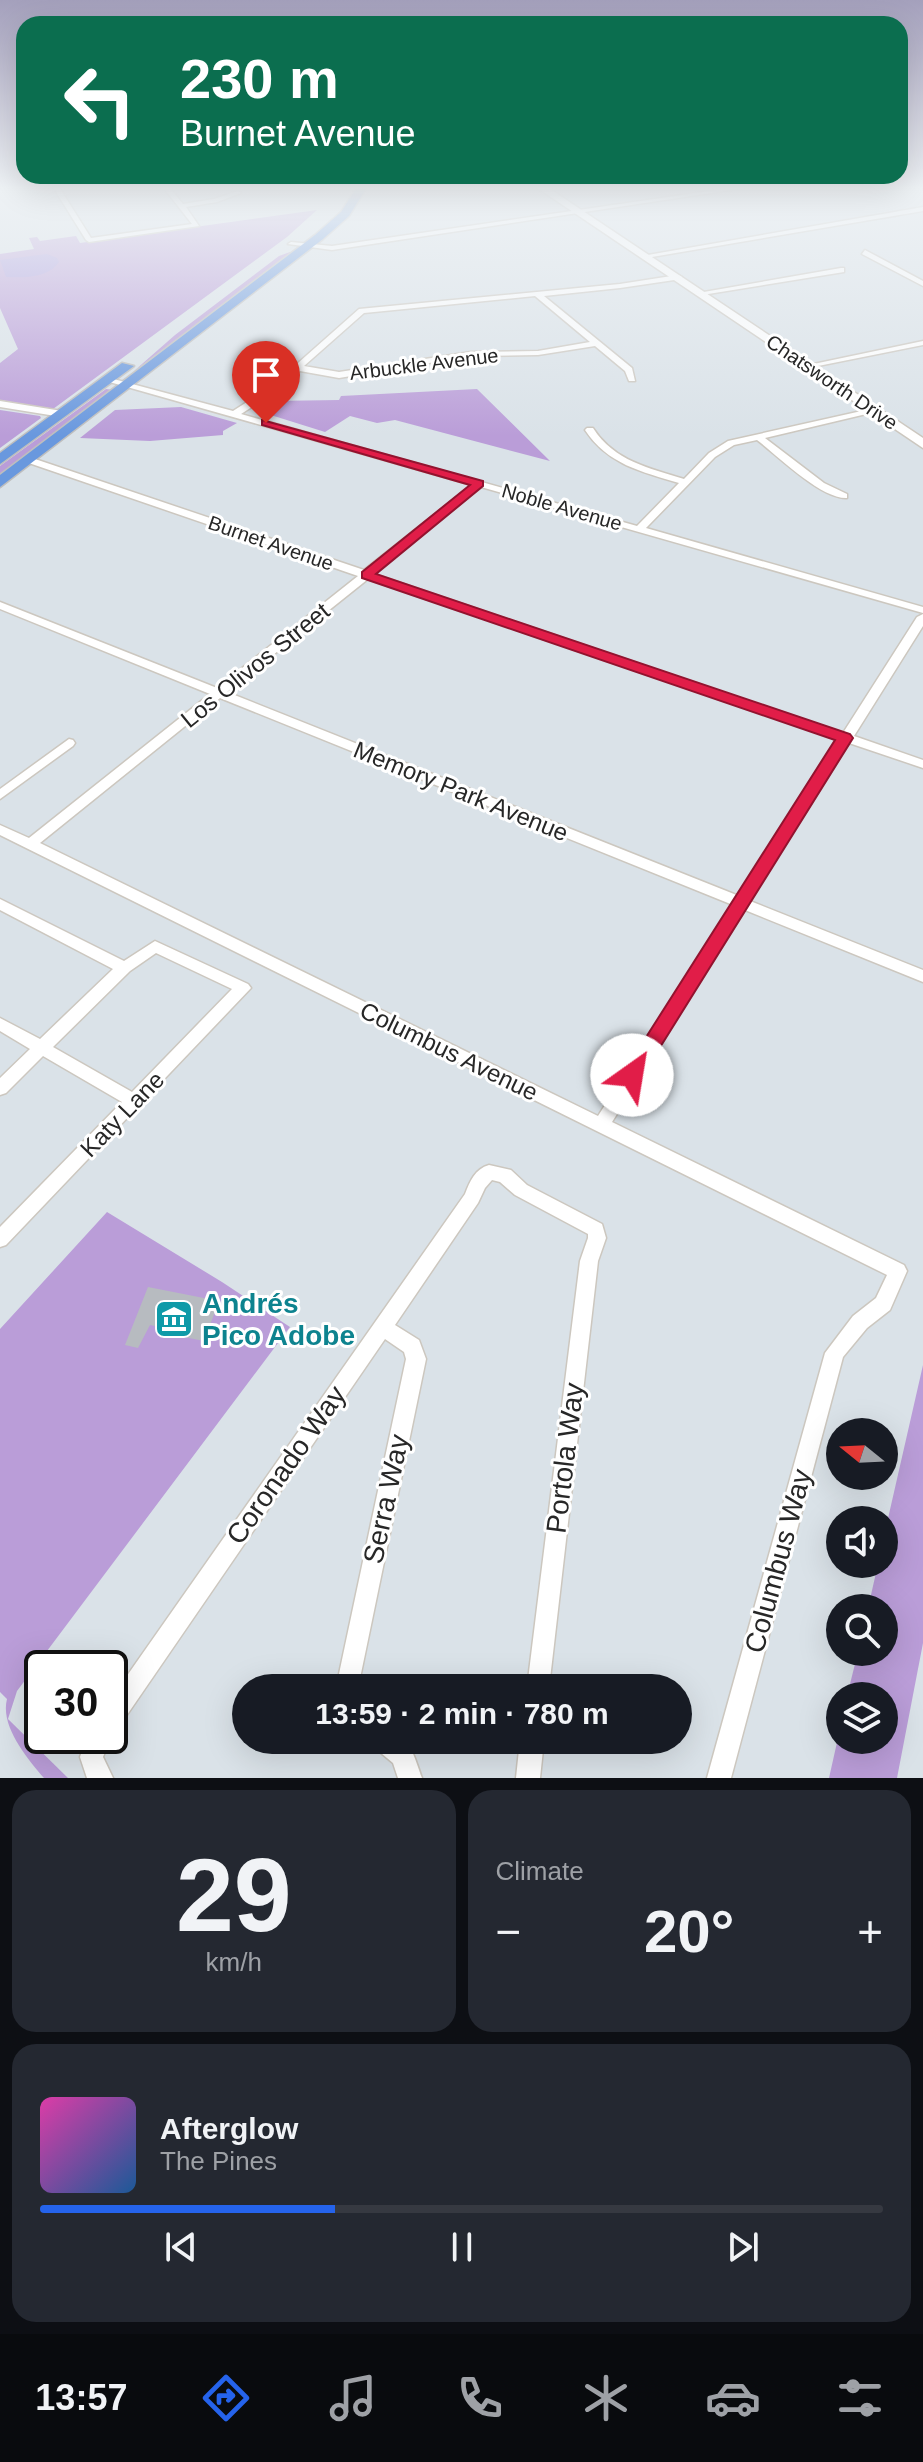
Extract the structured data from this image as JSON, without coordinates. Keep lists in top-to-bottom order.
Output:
{
  "streets": {
    "main road": ["Chatsworth Drive"],
    "street": [
      "Arbuckle Avenue",
      "Noble Avenue",
      "Burnet Avenue",
      "Los Olivos Street",
      "Memory Park Avenue",
      "Columbus Avenue",
      "Katy Lane",
      "Portola Way",
      "Coronado Way",
      "Serra Way",
      "Columbus Way"
    ]
  },
  "crossings": [
    ["Noble Avenue", "Los Olivos Street"],
    ["Burnet Avenue", "Los Olivos Street"],
    ["Los Olivos Street", "Memory Park Avenue"],
    ["Los Olivos Street", "Columbus Avenue"],
    ["Columbus Avenue", "Columbus Way"],
    ["Portola Way", "Coronado Way"],
    ["Coronado Way", "Serra Way"]
  ],
  "places": {
    "museum": ["Andrés Pico Adobe"]
  },
  "north": "left",
  "page": {
    "turn": ["230 m", "Burnet Avenue"],
    "limit": "30",
    "trip": "13:59 · 2 min · 780 m",
    "tile": [
      ["29", "km/h"],
      "Climate"
    ],
    "heat": ["−", "20°", "+"],
    "song": ["Afterglow", "The Pines"],
    "tabs": "13:57"
  }
}
